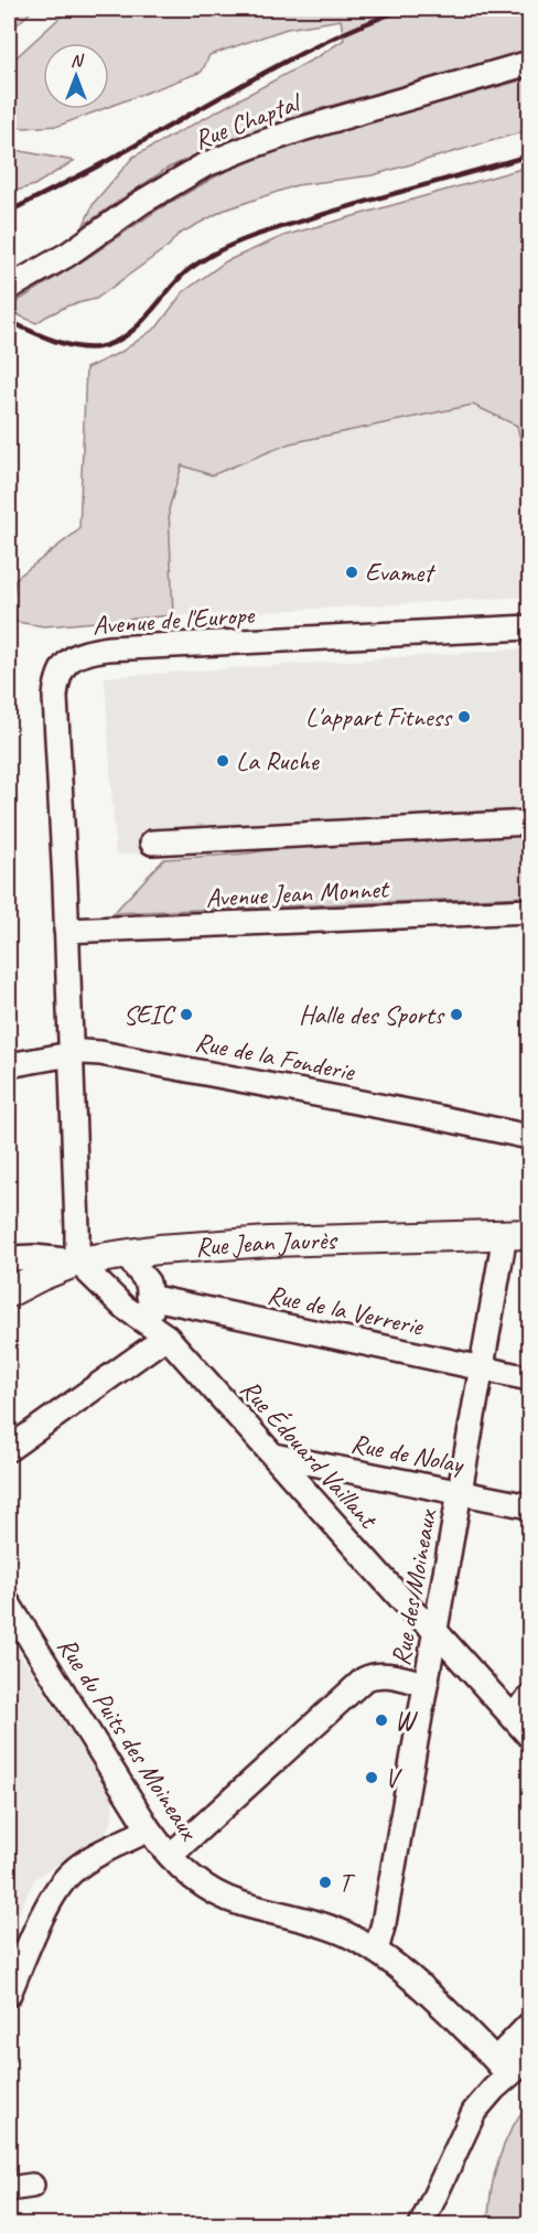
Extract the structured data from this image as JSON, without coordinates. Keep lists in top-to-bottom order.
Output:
{
  "streets": {
    "main road": ["Rue Jean Jaurès"],
    "street": [
      "Rue Chaptal",
      "Avenue de l'Europe",
      "Avenue Jean Monnet",
      "Rue de la Fonderie",
      "Rue de la Verrerie",
      "Rue Édouard Vaillant",
      "Rue de Nolay",
      "Rue des Moineaux",
      "Rue du Puits des Moineaux"
    ]
  },
  "crossings": [
    ["Avenue de l'Europe", "Avenue Jean Monnet"],
    ["Avenue de l'Europe", "Rue de la Fonderie"],
    ["Avenue de l'Europe", "Rue Jean Jaurès"],
    ["Avenue de l'Europe", "Rue Édouard Vaillant"],
    ["Rue Jean Jaurès", "Rue Édouard Vaillant"],
    ["Rue Jean Jaurès", "Rue des Moineaux"],
    ["Rue de la Verrerie", "Rue des Moineaux"],
    ["Rue Édouard Vaillant", "Rue de Nolay"],
    ["Rue Édouard Vaillant", "Rue des Moineaux"],
    ["Rue de Nolay", "Rue des Moineaux"],
    ["Rue des Moineaux", "Rue du Puits des Moineaux"]
  ],
  "places": [
    "Evamet",
    "L'appart Fitness",
    "La Ruche",
    "SEIC",
    "Halle des Sports",
    "W",
    "V",
    "T"
  ],
  "north": "top"
}
